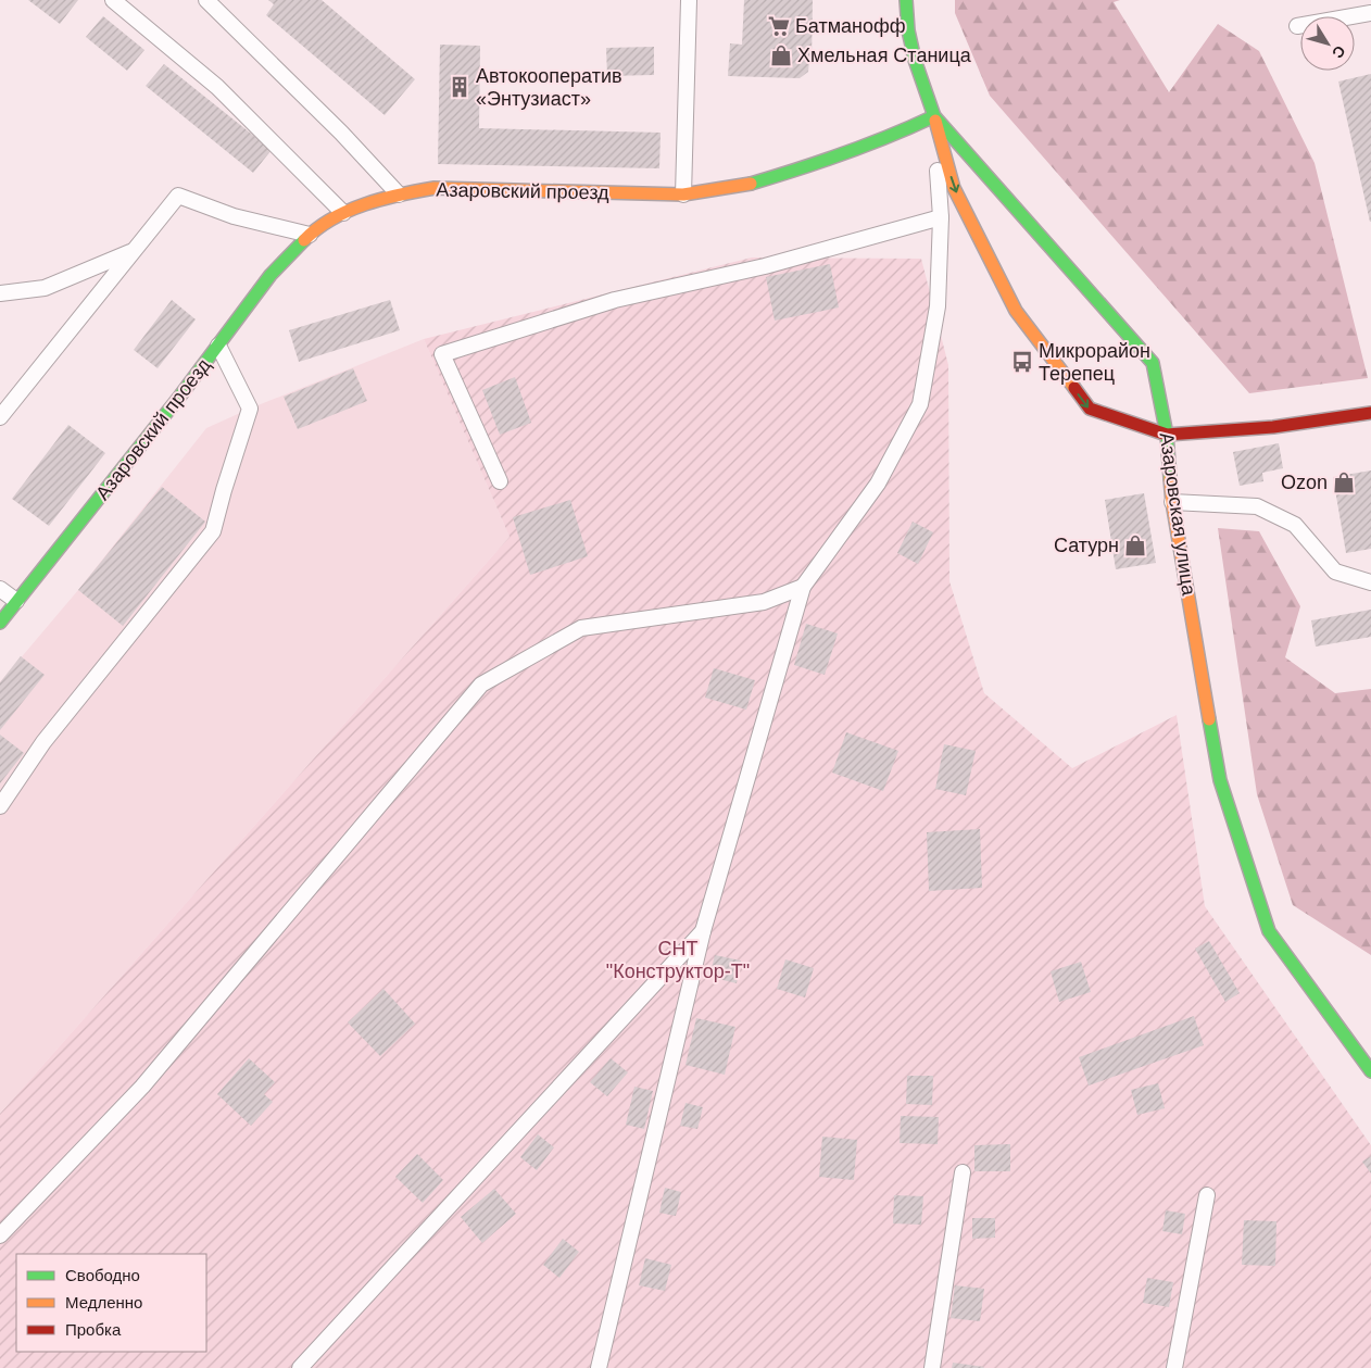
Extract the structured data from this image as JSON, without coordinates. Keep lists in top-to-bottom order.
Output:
{
  "streets": {
    "street": ["Азаровский проезд", "Азаровская улица"]
  },
  "crossings": [
    ["Азаровский проезд", "Азаровская улица"]
  ],
  "parks": ["СНТ \"Конструктор-Т\""],
  "places": {
    "supermarket": ["Батманофф"],
    "shop": ["Хмельная Станица", "Ozon", "Сатурн"],
    "building": ["Автокооператив «Энтузиаст»"],
    "bus stop": ["Микрорайон Терепец"]
  },
  "legend": ["Свободно", "Медленно", "Пробка"],
  "north": "bottom right"
}
